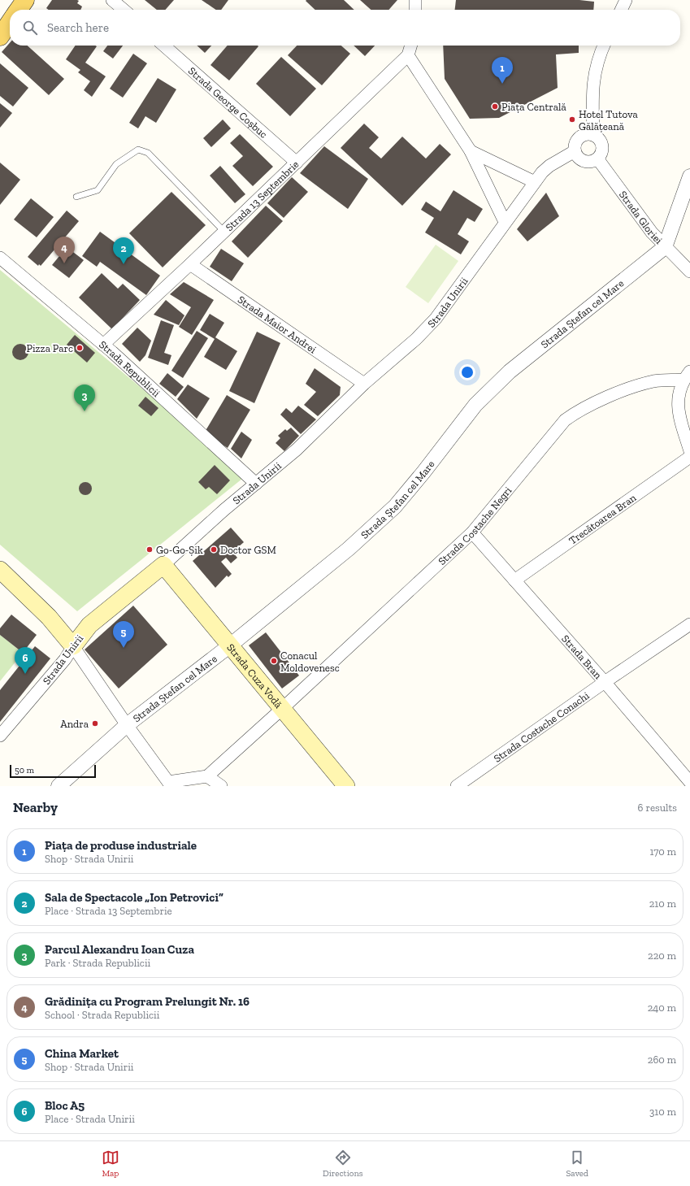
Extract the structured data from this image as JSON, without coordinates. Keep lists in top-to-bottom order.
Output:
{
  "streets": {
    "main road": ["Strada Unirii", "Strada Cuza Vodă"],
    "street": [
      "Strada George Coșbuc",
      "Strada 13 Septembrie",
      "Strada Gloriei",
      "Strada Ștefan cel Mare",
      "Strada Maior Andrei",
      "Strada Republicii",
      "Trecătoarea Bran",
      "Strada Costache Negri",
      "Strada Bran",
      "Strada Costache Conachi"
    ]
  },
  "crossings": [
    ["Strada George Coșbuc", "Strada 13 Septembrie"],
    ["Strada 13 Septembrie", "Strada Maior Andrei"],
    ["Strada 13 Septembrie", "Strada Republicii"],
    ["Strada Gloriei", "Strada Unirii"],
    ["Strada Gloriei", "Strada Ștefan cel Mare"],
    ["Strada Unirii", "Strada Maior Andrei"],
    ["Strada Unirii", "Strada Republicii"],
    ["Strada Unirii", "Strada Cuza Vodă"],
    ["Strada Ștefan cel Mare", "Strada Cuza Vodă"],
    ["Trecătoarea Bran", "Strada Bran"],
    ["Strada Costache Negri", "Strada Bran"],
    ["Strada Costache Negri", "Strada Cuza Vodă"],
    ["Strada Bran", "Strada Costache Conachi"]
  ],
  "places": [
    "Piața Centrală",
    "Hotel Tutova Gălățeană",
    "Pizza Parc",
    "Go-Go-Șik",
    "Doctor GSM",
    "Conacul Moldovenesc",
    "Andra"
  ],
  "scale_bar": "50 m",
  "page": {
    "search": "Search here",
    "pins": [
      "1",
      "4",
      "2",
      "3",
      "5",
      "6"
    ],
    "scale": "50 m",
    "heading": ["Nearby", "6 results"],
    "list": [
      {
        "mark": "1",
        "name": "Piața de produse industriale",
        "note": "Shop · Strada Unirii",
        "value": "170 m"
      },
      {
        "mark": "2",
        "name": "Sala de Spectacole „Ion Petrovici”",
        "note": "Place · Strada 13 Septembrie",
        "value": "210 m"
      },
      {
        "mark": "3",
        "name": "Parcul Alexandru Ioan Cuza",
        "note": "Park · Strada Republicii",
        "value": "220 m"
      },
      {
        "mark": "4",
        "name": "Grădinița cu Program Prelungit Nr. 16",
        "note": "School · Strada Republicii",
        "value": "240 m"
      },
      {
        "mark": "5",
        "name": "China Market",
        "note": "Shop · Strada Unirii",
        "value": "260 m"
      },
      {
        "mark": "6",
        "name": "Bloc A5",
        "note": "Place · Strada Unirii",
        "value": "310 m"
      }
    ],
    "nav": ["Map", "Directions", "Saved"]
  }
}
